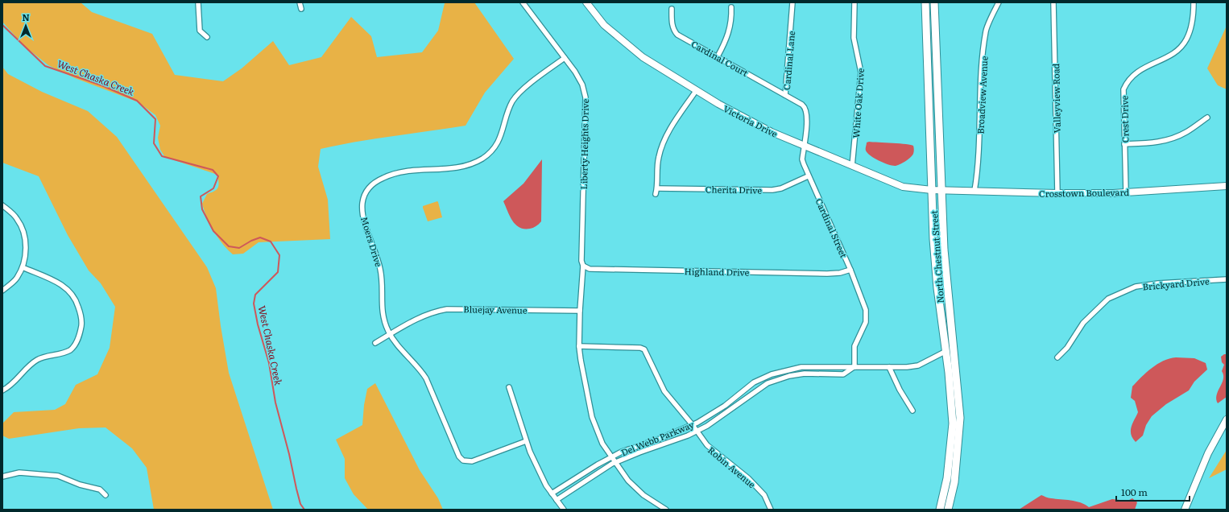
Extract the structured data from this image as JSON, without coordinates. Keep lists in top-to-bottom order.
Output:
{
  "streets": {
    "main road": ["North Chestnut Street"],
    "street": [
      "Cardinal Court",
      "Cardinal Lane",
      "Broadview Avenue",
      "Valleyview Road",
      "White Oak Drive",
      "Crest Drive",
      "Victoria Drive",
      "Liberty Heights Drive",
      "Cherita Drive",
      "Crosstown Boulevard",
      "Cardinal Street",
      "Moers Drive",
      "Highland Drive",
      "Brickyard Drive",
      "Bluejay Avenue",
      "Del Webb Parkway",
      "Robin Avenue"
    ]
  },
  "crossings": [
    ["Cardinal Court", "Cardinal Lane"],
    ["Cardinal Lane", "Victoria Drive"],
    ["Cardinal Lane", "Cardinal Street"],
    ["Broadview Avenue", "Crosstown Boulevard"],
    ["Valleyview Road", "Crosstown Boulevard"],
    ["White Oak Drive", "Victoria Drive"],
    ["Crest Drive", "Crosstown Boulevard"],
    ["Victoria Drive", "Crosstown Boulevard"],
    ["Victoria Drive", "Cardinal Street"],
    ["Victoria Drive", "North Chestnut Street"],
    ["Liberty Heights Drive", "Moers Drive"],
    ["Liberty Heights Drive", "Highland Drive"],
    ["Cherita Drive", "Cardinal Street"],
    ["Crosstown Boulevard", "North Chestnut Street"],
    ["Cardinal Street", "Highland Drive"],
    ["Cardinal Street", "Del Webb Parkway"],
    ["Moers Drive", "Bluejay Avenue"],
    ["North Chestnut Street", "Del Webb Parkway"],
    ["Del Webb Parkway", "Robin Avenue"]
  ],
  "water": ["West Chaska Creek"],
  "scale_bar": "100 m",
  "north": "top"
}
